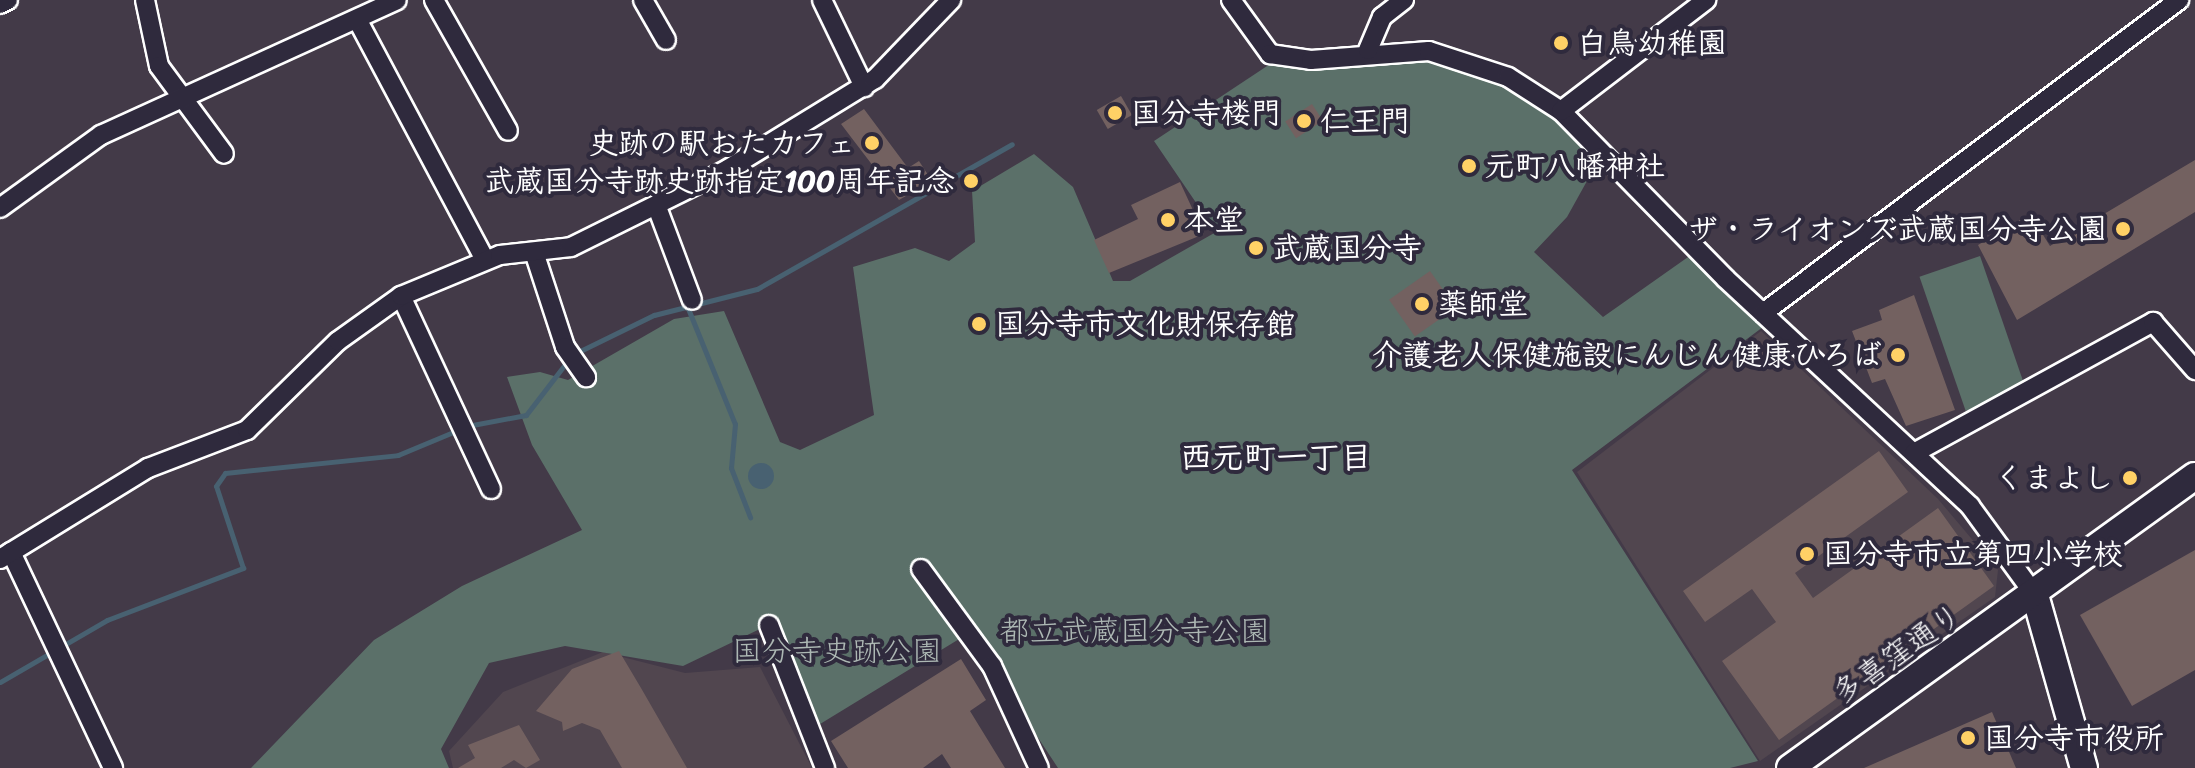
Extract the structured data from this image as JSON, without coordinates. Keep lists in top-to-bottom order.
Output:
{
  "streets": {
    "main road": ["多喜窪通り"]
  },
  "districts": ["西元町一丁目"],
  "parks": ["都立武蔵国分寺公園", "国分寺史跡公園"],
  "places": [
    "白鳥幼稚園",
    "国分寺楼門",
    "仁王門",
    "史跡の駅おたカフェ",
    "元町八幡神社",
    "武蔵国分寺跡史跡指定100周年記念",
    "本堂",
    "ザ・ライオンズ武蔵国分寺公園",
    "武蔵国分寺",
    "薬師堂",
    "国分寺市文化財保存館",
    "介護老人保健施設にんじん健康ひろば",
    "くまよし",
    "国分寺市立第四小学校",
    "国分寺市役所"
  ]
}
